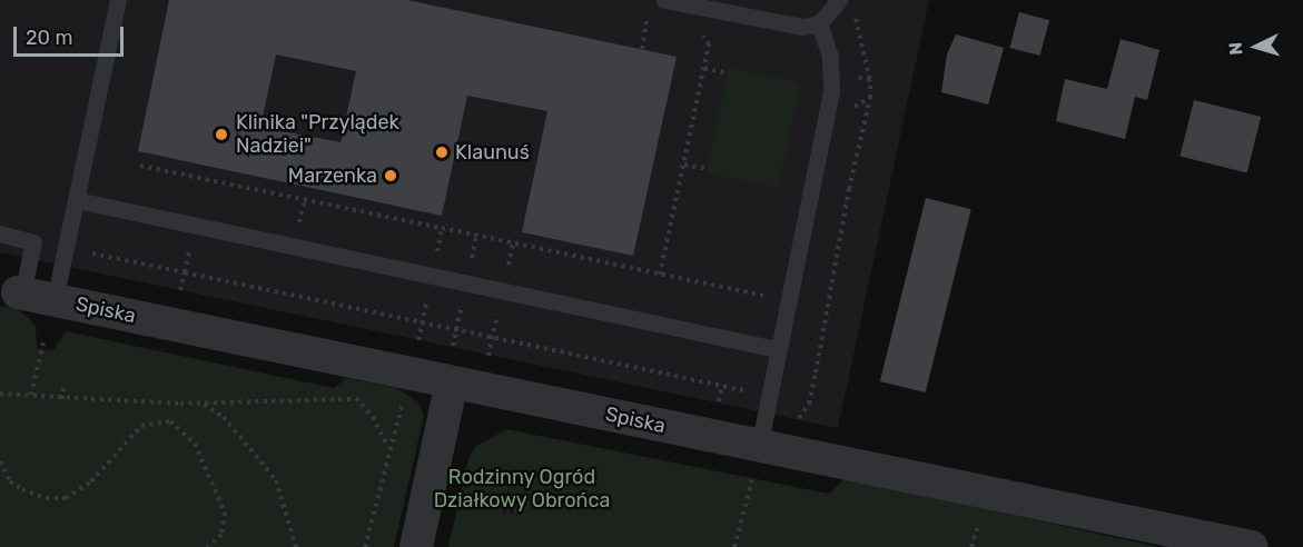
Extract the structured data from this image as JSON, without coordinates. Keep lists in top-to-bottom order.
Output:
{
  "streets": {
    "street": ["Spiska"]
  },
  "parks": ["Rodzinny Ogród Działkowy Obrońca"],
  "places": ["Klinika \"Przylądek Nadziei\"", "Klaunuś", "Marzenka"],
  "scale_bar": "20 m",
  "north": "left"
}
